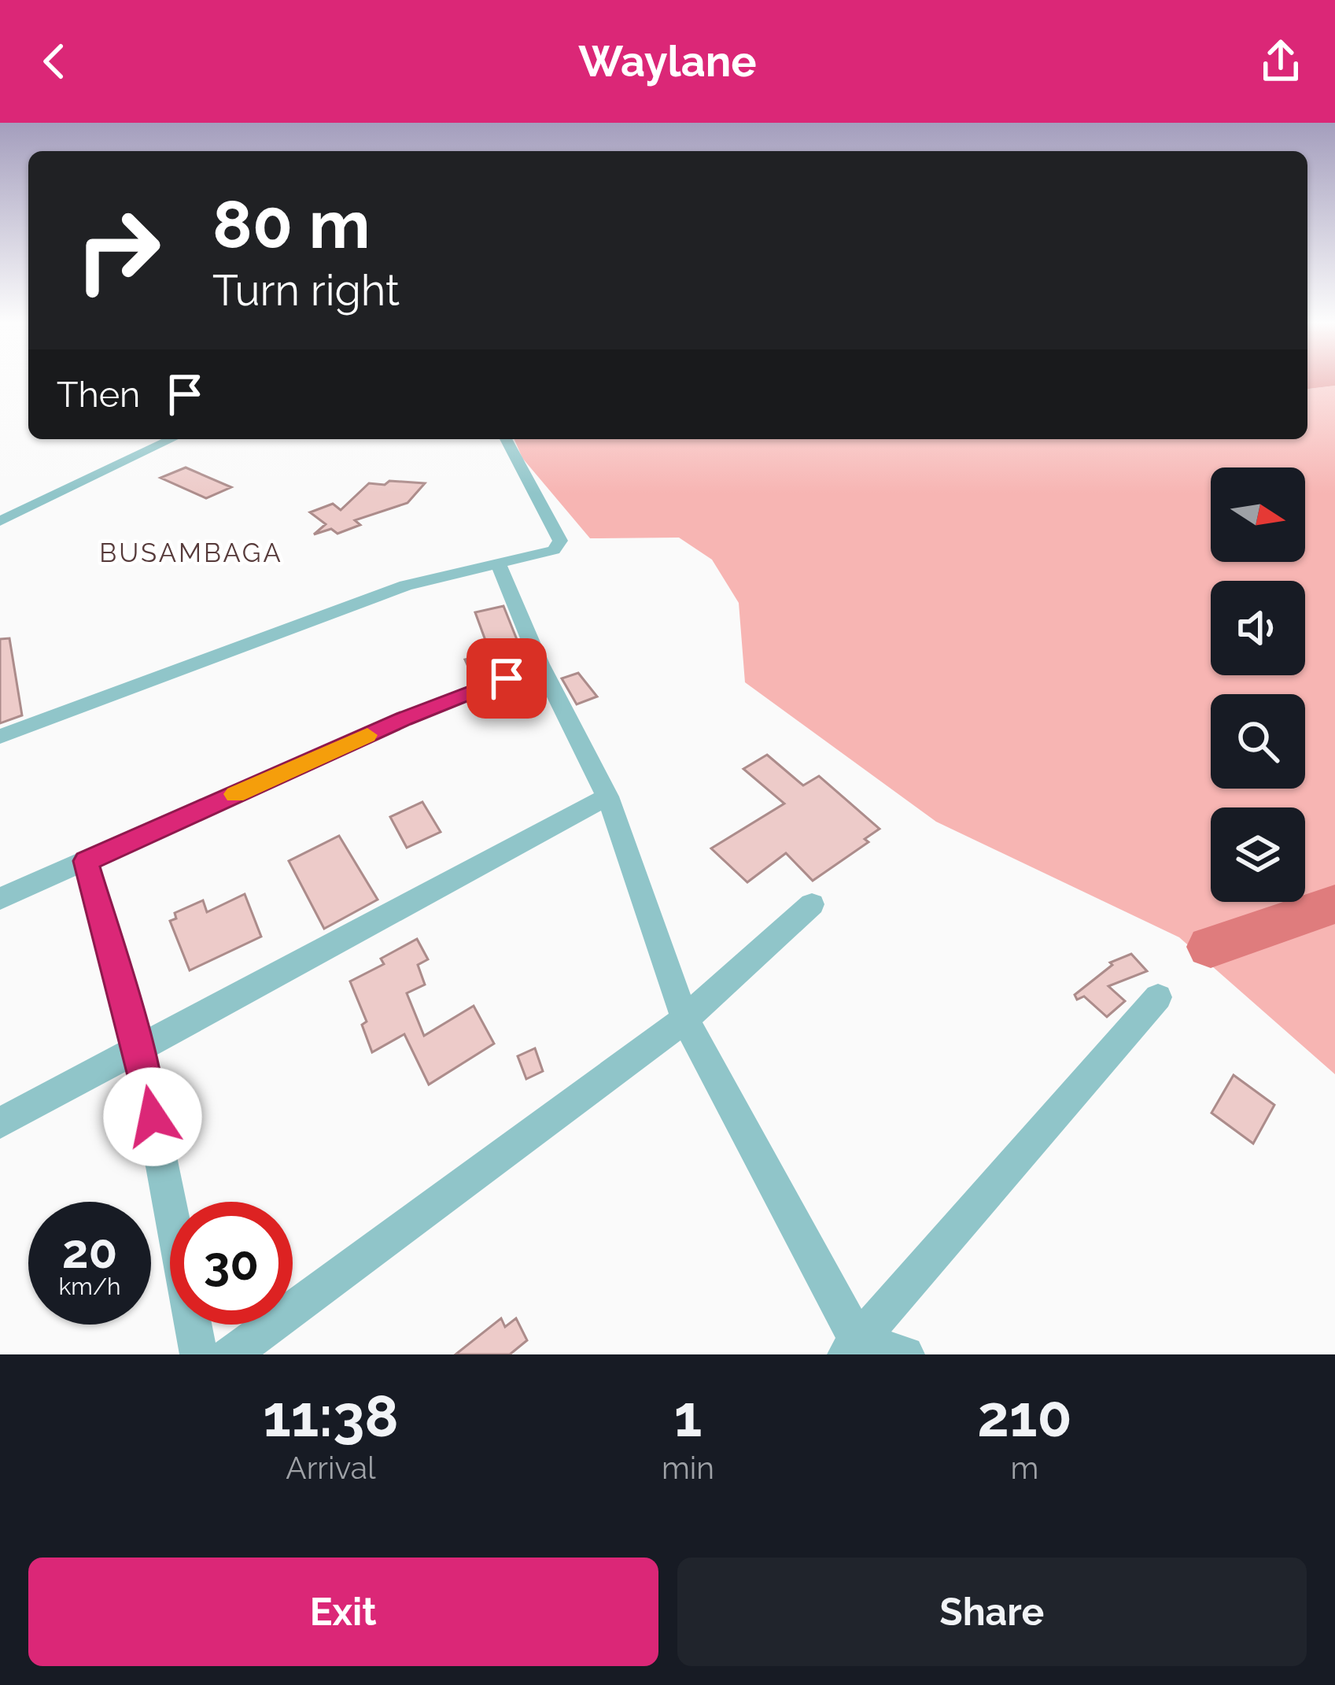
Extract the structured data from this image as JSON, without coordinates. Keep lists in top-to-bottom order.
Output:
{
  "districts": ["BUSAMBAGA"],
  "north": "right",
  "page": {
    "header": "Waylane",
    "turn": ["80 m", "Turn right"],
    "then": "Then",
    "speed": "20 km/h",
    "limit": "30",
    "eta": [
      "11:38",
      "Arrival",
      "1",
      "min",
      "210",
      "m"
    ],
    "buttons": ["Exit", "Share"]
  }
}
